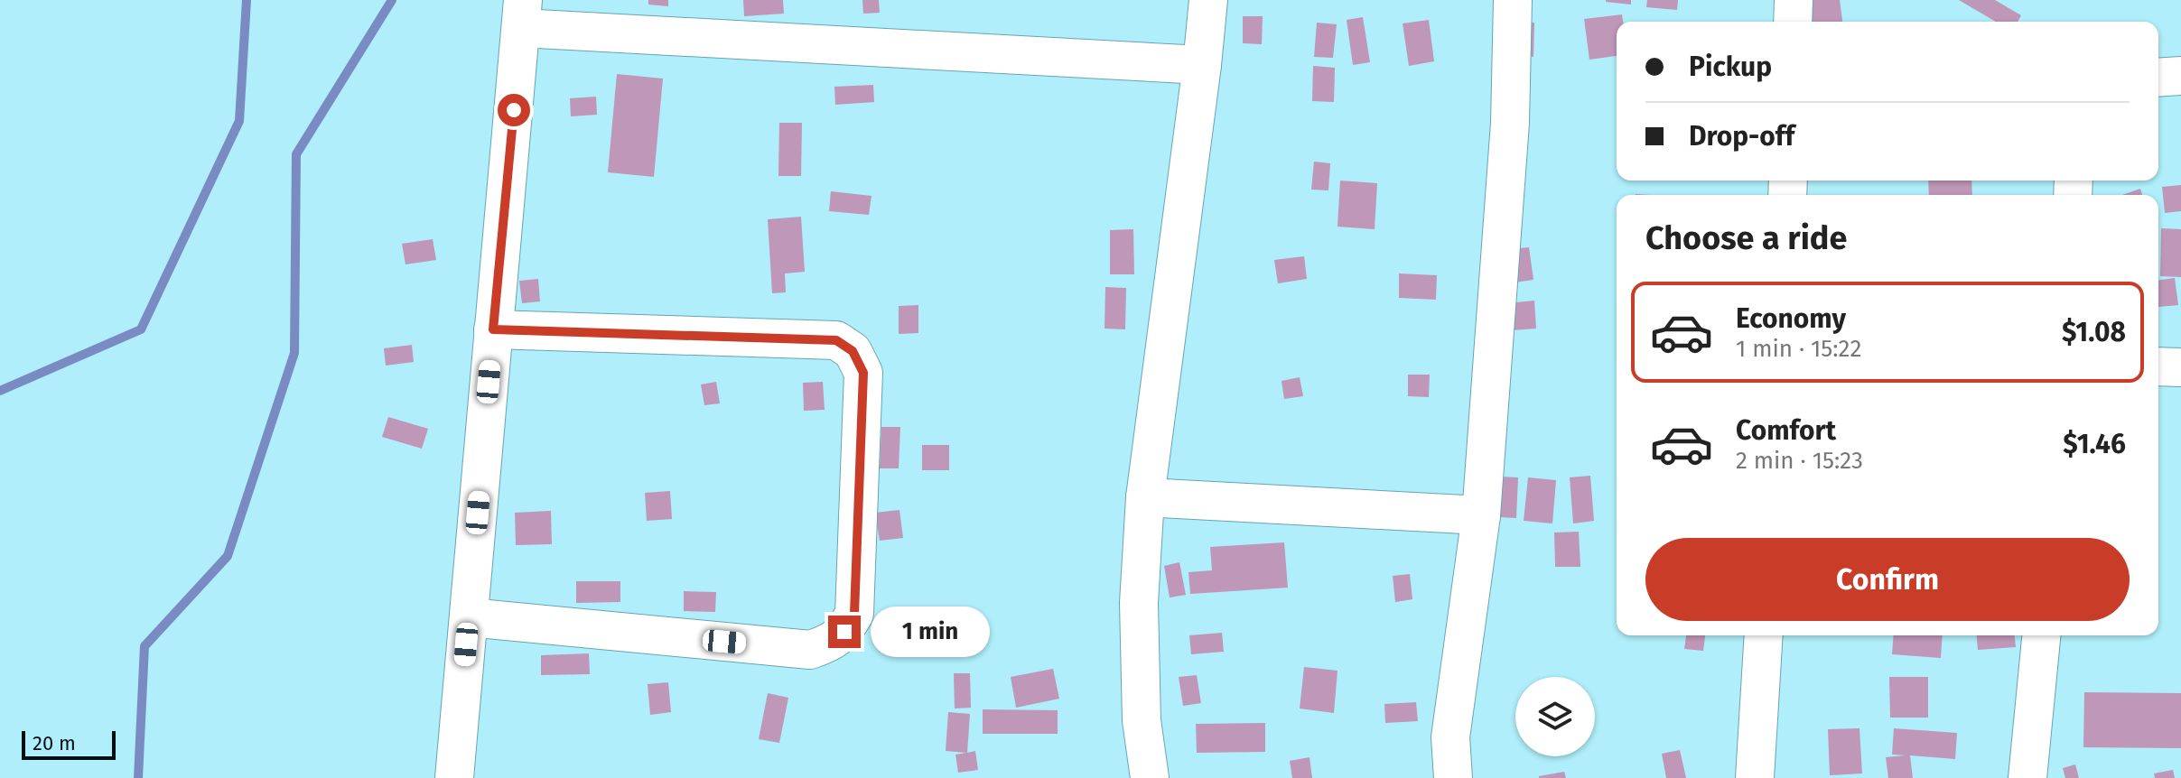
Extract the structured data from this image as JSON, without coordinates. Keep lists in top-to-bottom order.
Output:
{
  "scale_bar": "20 m",
  "page": {
    "banner": ["Pickup", "Drop-off"],
    "heading": "Choose a ride",
    "list": [
      {
        "name": "Economy",
        "note": "1 min · 15:22",
        "value": "$1.08"
      },
      {
        "name": "Comfort",
        "note": "2 min · 15:23",
        "value": "$1.46"
      }
    ],
    "buttons": "Confirm",
    "bubble": "1 min",
    "scale": "20 m"
  }
}
